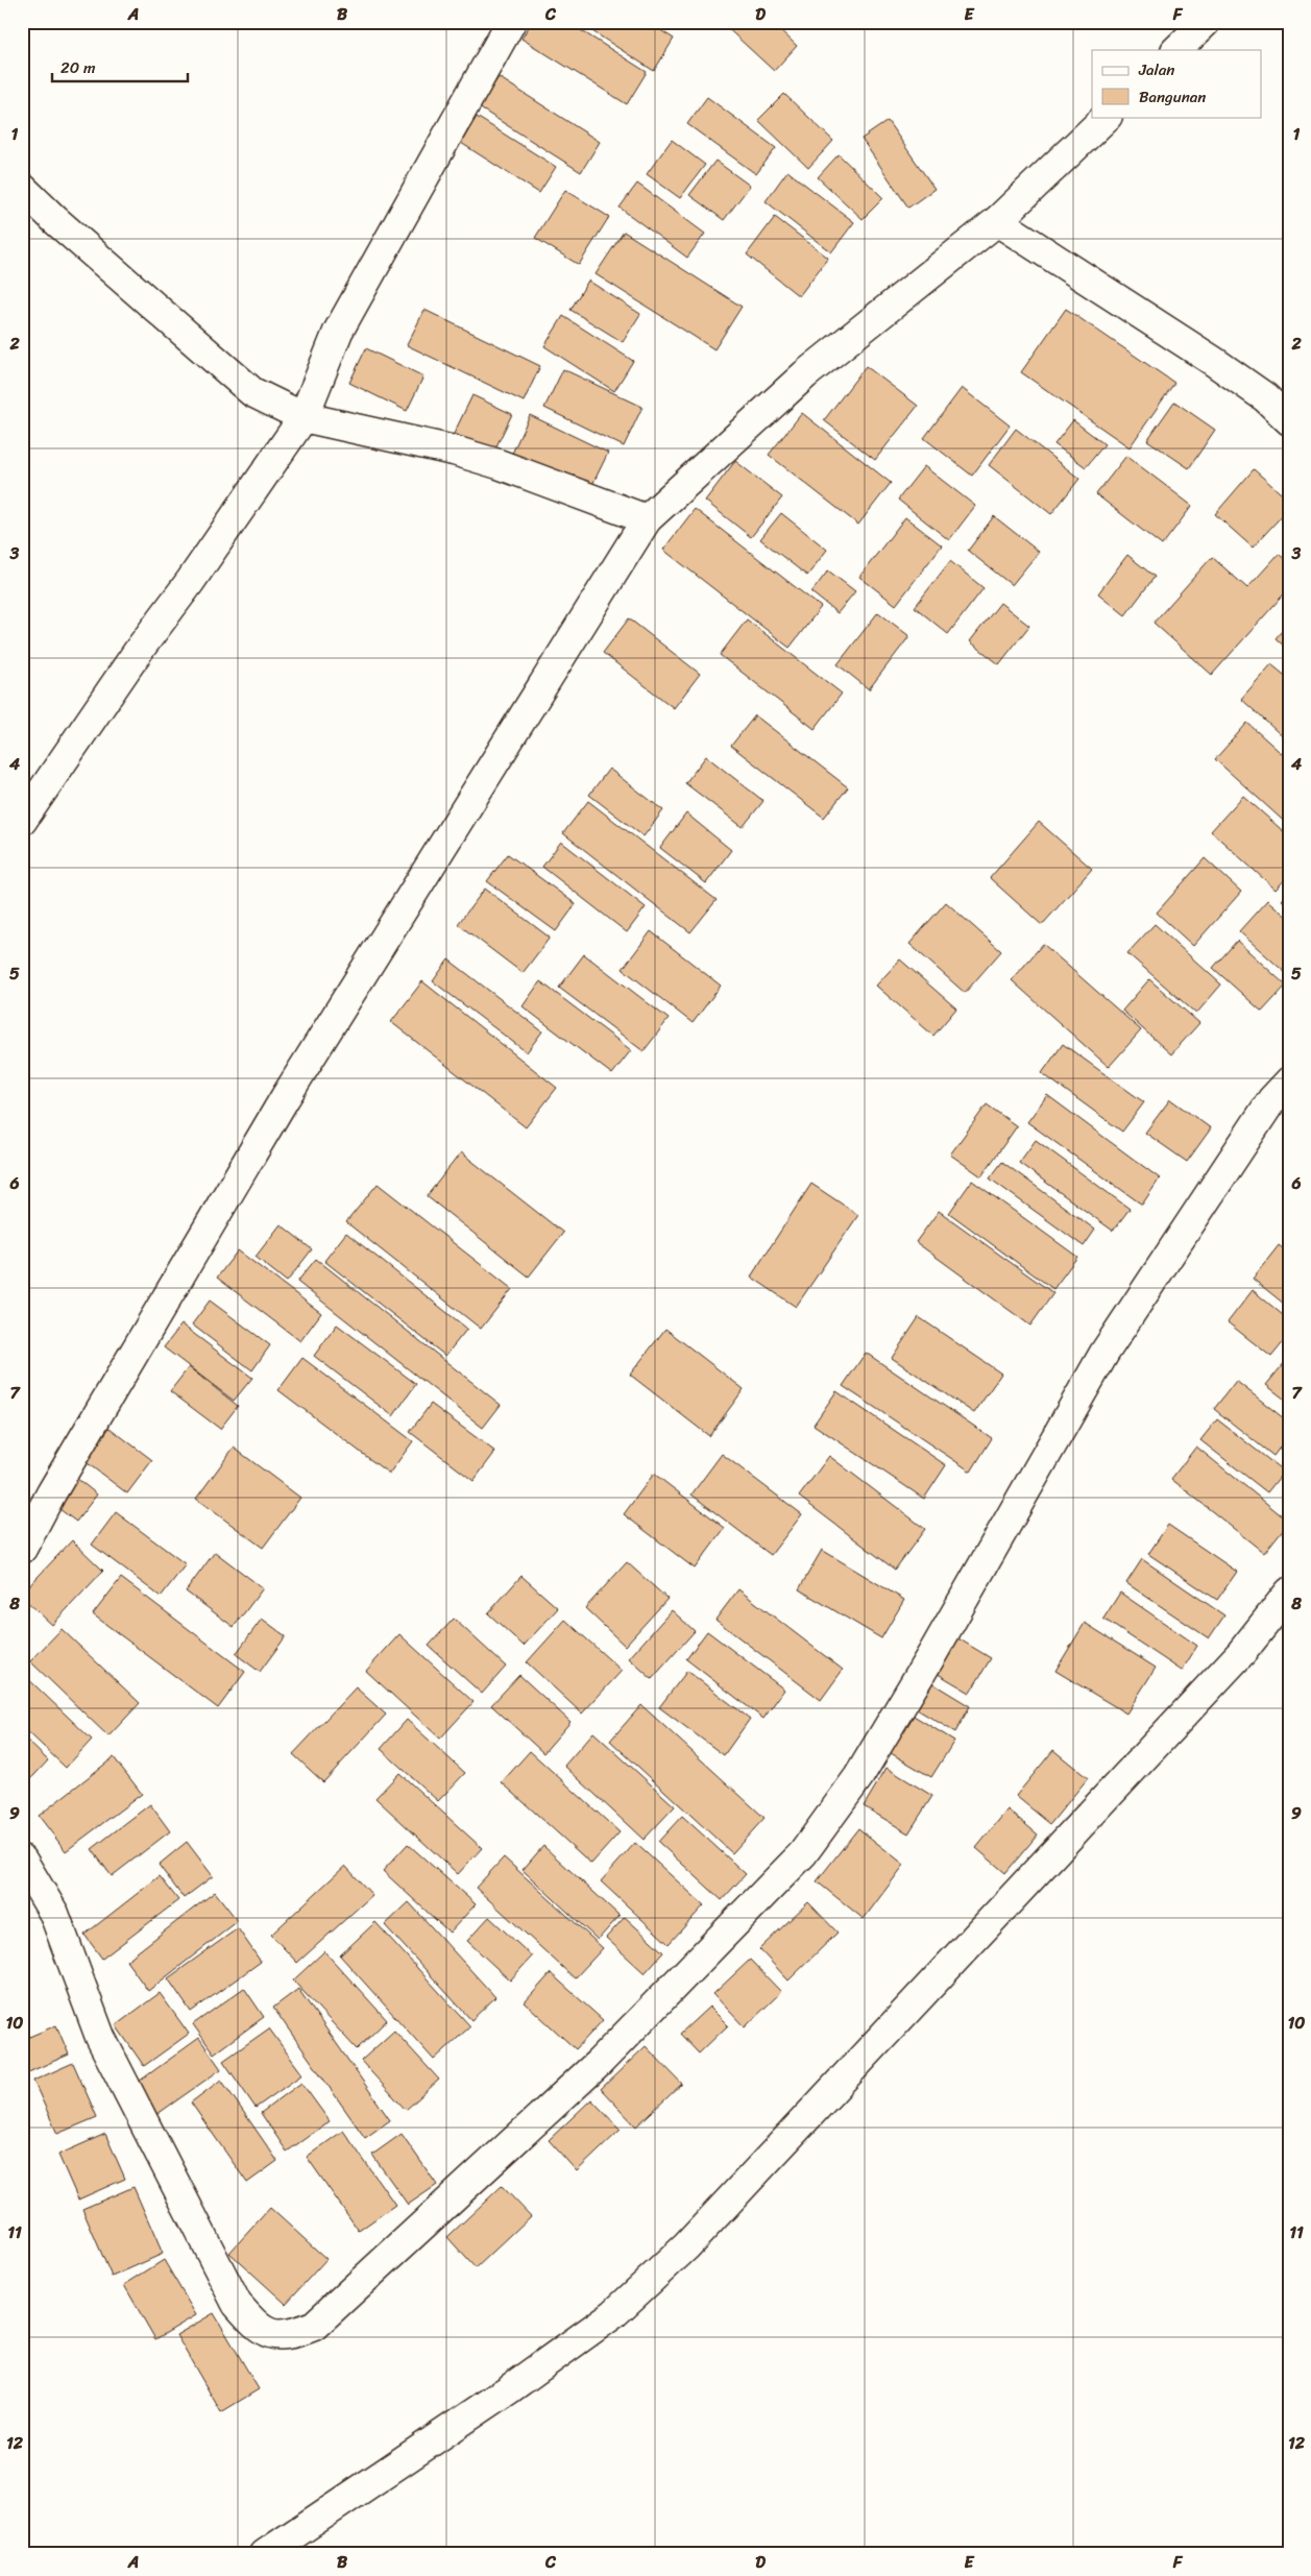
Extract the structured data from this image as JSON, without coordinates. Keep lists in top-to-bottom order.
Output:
{
  "legend": ["Jalan", "Bangunan"],
  "scale_bar": "20 m",
  "grid": {
    "columns": [
      "A",
      "B",
      "C",
      "D",
      "E",
      "F"
    ],
    "rows": [
      "1",
      "2",
      "3",
      "4",
      "5",
      "6",
      "7",
      "8",
      "9",
      "10",
      "11",
      "12"
    ]
  }
}
